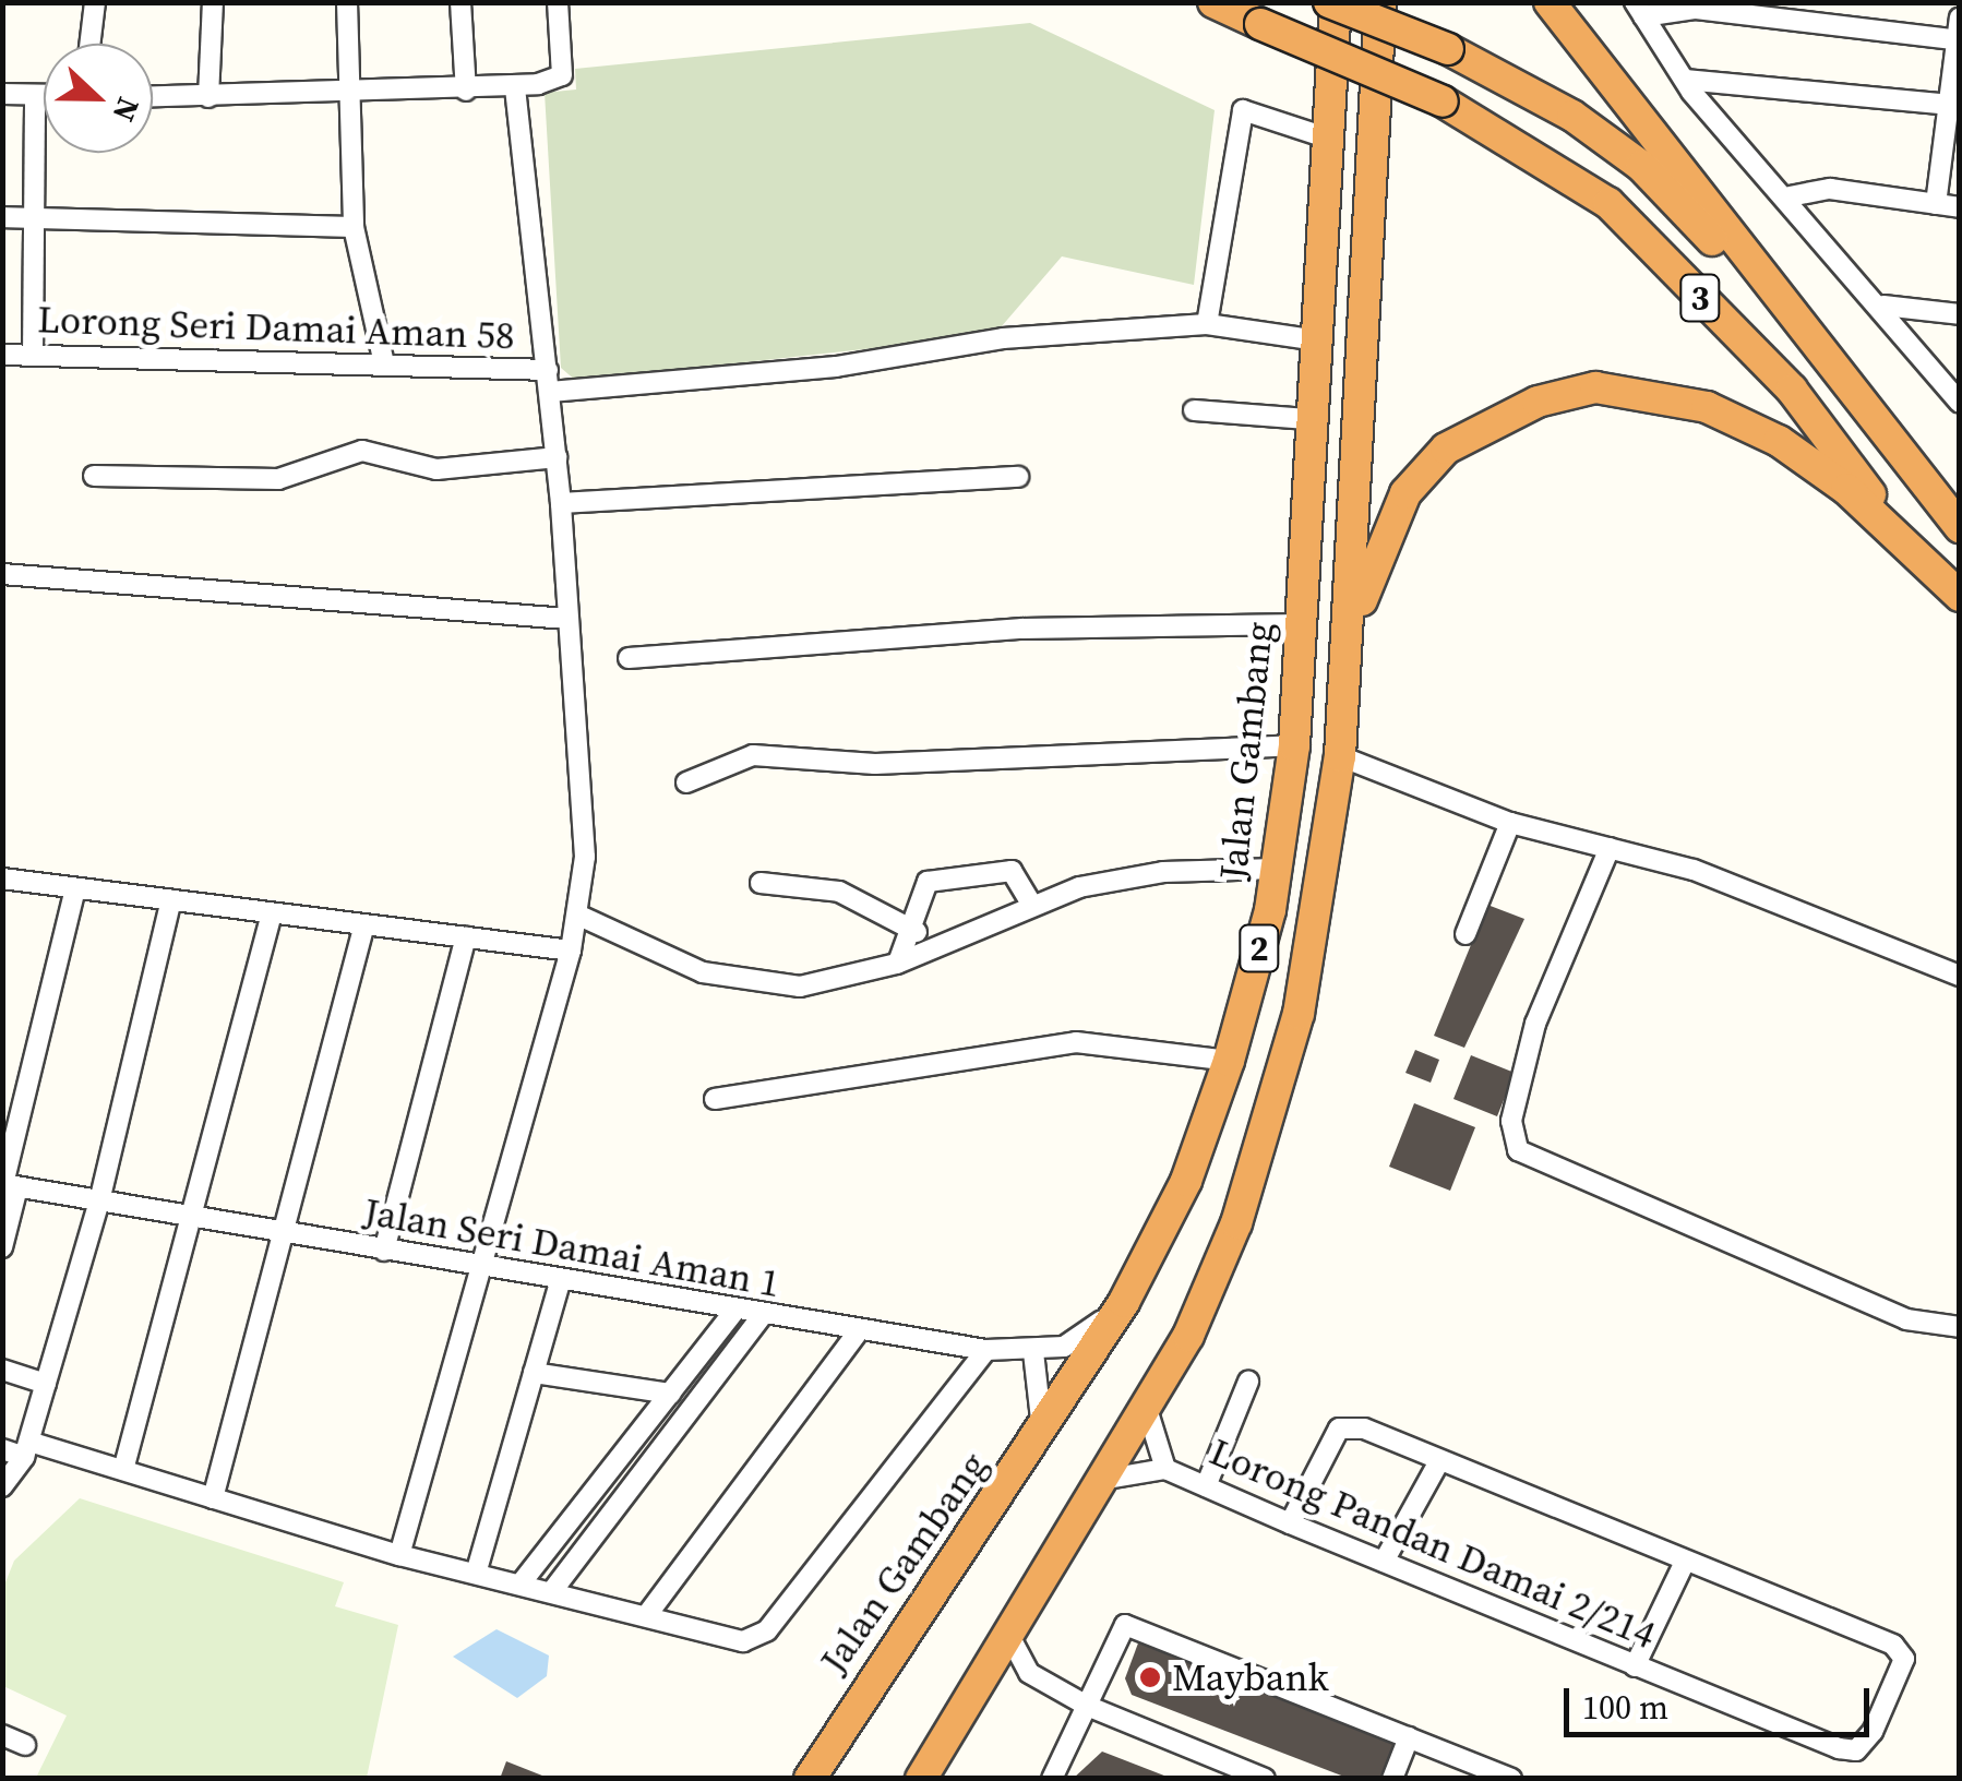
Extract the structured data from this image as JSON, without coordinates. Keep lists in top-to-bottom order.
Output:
{
  "streets": {
    "highway": ["3", "Jalan Gambang", "2"],
    "street": ["Lorong Seri Damai Aman 58", "Jalan Seri Damai Aman 1", "Lorong Pandan Damai 2/214"]
  },
  "crossings": [
    ["3", "Jalan Gambang"],
    ["Jalan Gambang", "Jalan Seri Damai Aman 1"],
    ["2", "Lorong Pandan Damai 2/214"]
  ],
  "places": ["Maybank"],
  "scale_bar": "100 m",
  "north": "right"
}
